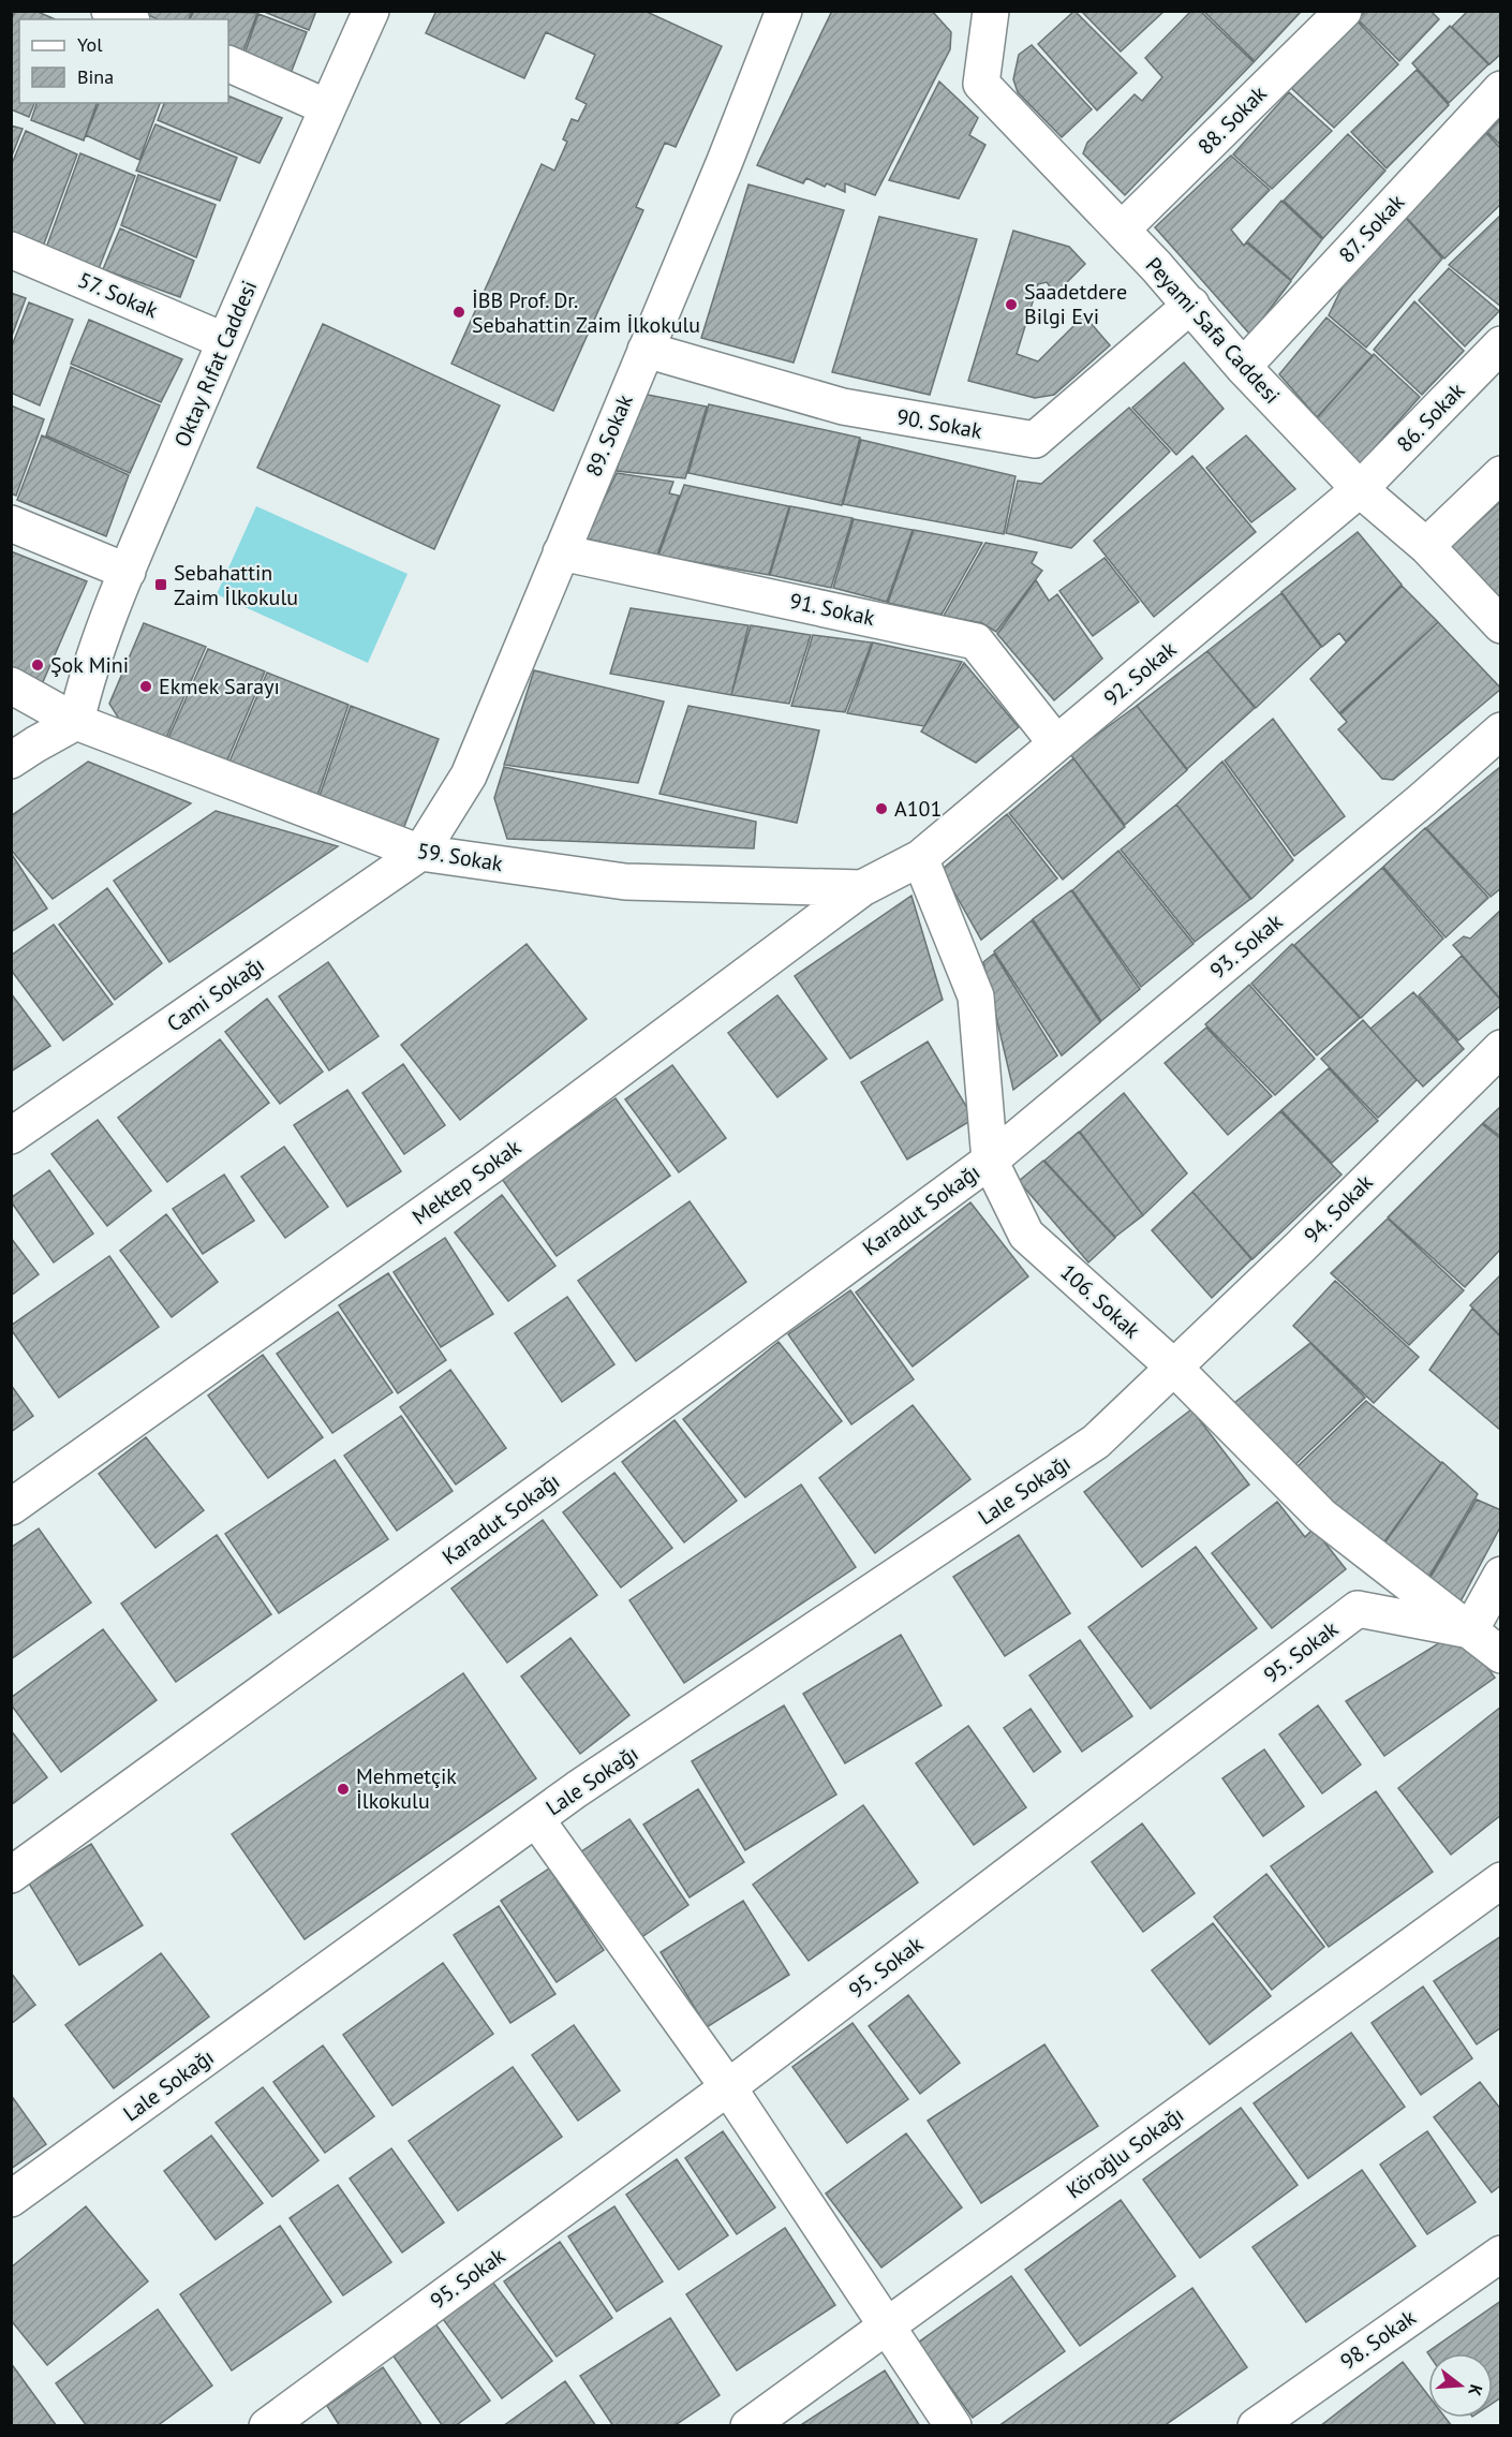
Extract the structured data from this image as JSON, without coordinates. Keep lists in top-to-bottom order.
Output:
{
  "streets": {
    "street": [
      "88. Sokak",
      "87. Sokak",
      "57. Sokak",
      "Peyami Safa Caddesi",
      "Oktay Rıfat Caddesi",
      "86. Sokak",
      "90. Sokak",
      "89. Sokak",
      "91. Sokak",
      "92. Sokak",
      "59. Sokak",
      "93. Sokak",
      "Cami Sokağı",
      "Mektep Sokak",
      "94. Sokak",
      "Karadut Sokağı",
      "106. Sokak",
      "Lale Sokağı",
      "95. Sokak",
      "Köroğlu Sokağı",
      "98. Sokak"
    ]
  },
  "crossings": [
    ["88. Sokak", "Peyami Safa Caddesi"],
    ["87. Sokak", "Peyami Safa Caddesi"],
    ["57. Sokak", "Oktay Rıfat Caddesi"],
    ["Peyami Safa Caddesi", "86. Sokak"],
    ["Peyami Safa Caddesi", "90. Sokak"],
    ["Peyami Safa Caddesi", "92. Sokak"],
    ["Oktay Rıfat Caddesi", "59. Sokak"],
    ["86. Sokak", "92. Sokak"],
    ["90. Sokak", "89. Sokak"],
    ["89. Sokak", "91. Sokak"],
    ["89. Sokak", "59. Sokak"],
    ["89. Sokak", "Cami Sokağı"],
    ["91. Sokak", "92. Sokak"],
    ["92. Sokak", "Mektep Sokak"],
    ["92. Sokak", "106. Sokak"],
    ["59. Sokak", "Cami Sokağı"],
    ["59. Sokak", "Mektep Sokak"],
    ["93. Sokak", "Karadut Sokağı"],
    ["93. Sokak", "106. Sokak"],
    ["Mektep Sokak", "106. Sokak"],
    ["94. Sokak", "106. Sokak"],
    ["94. Sokak", "Lale Sokağı"],
    ["Karadut Sokağı", "106. Sokak"],
    ["106. Sokak", "Lale Sokağı"],
    ["106. Sokak", "95. Sokak"]
  ],
  "places": {
    "other": [
      "Saadetdere Bilgi Evi",
      "İBB Prof. Dr. Sebahattin Zaim İlkokulu",
      "Şok Mini",
      "Ekmek Sarayı",
      "A101",
      "Mehmetçik İlkokulu"
    ],
    "transit": ["Sebahattin Zaim İlkokulu"]
  },
  "legend": ["Yol", "Bina"],
  "north": "right"
}
